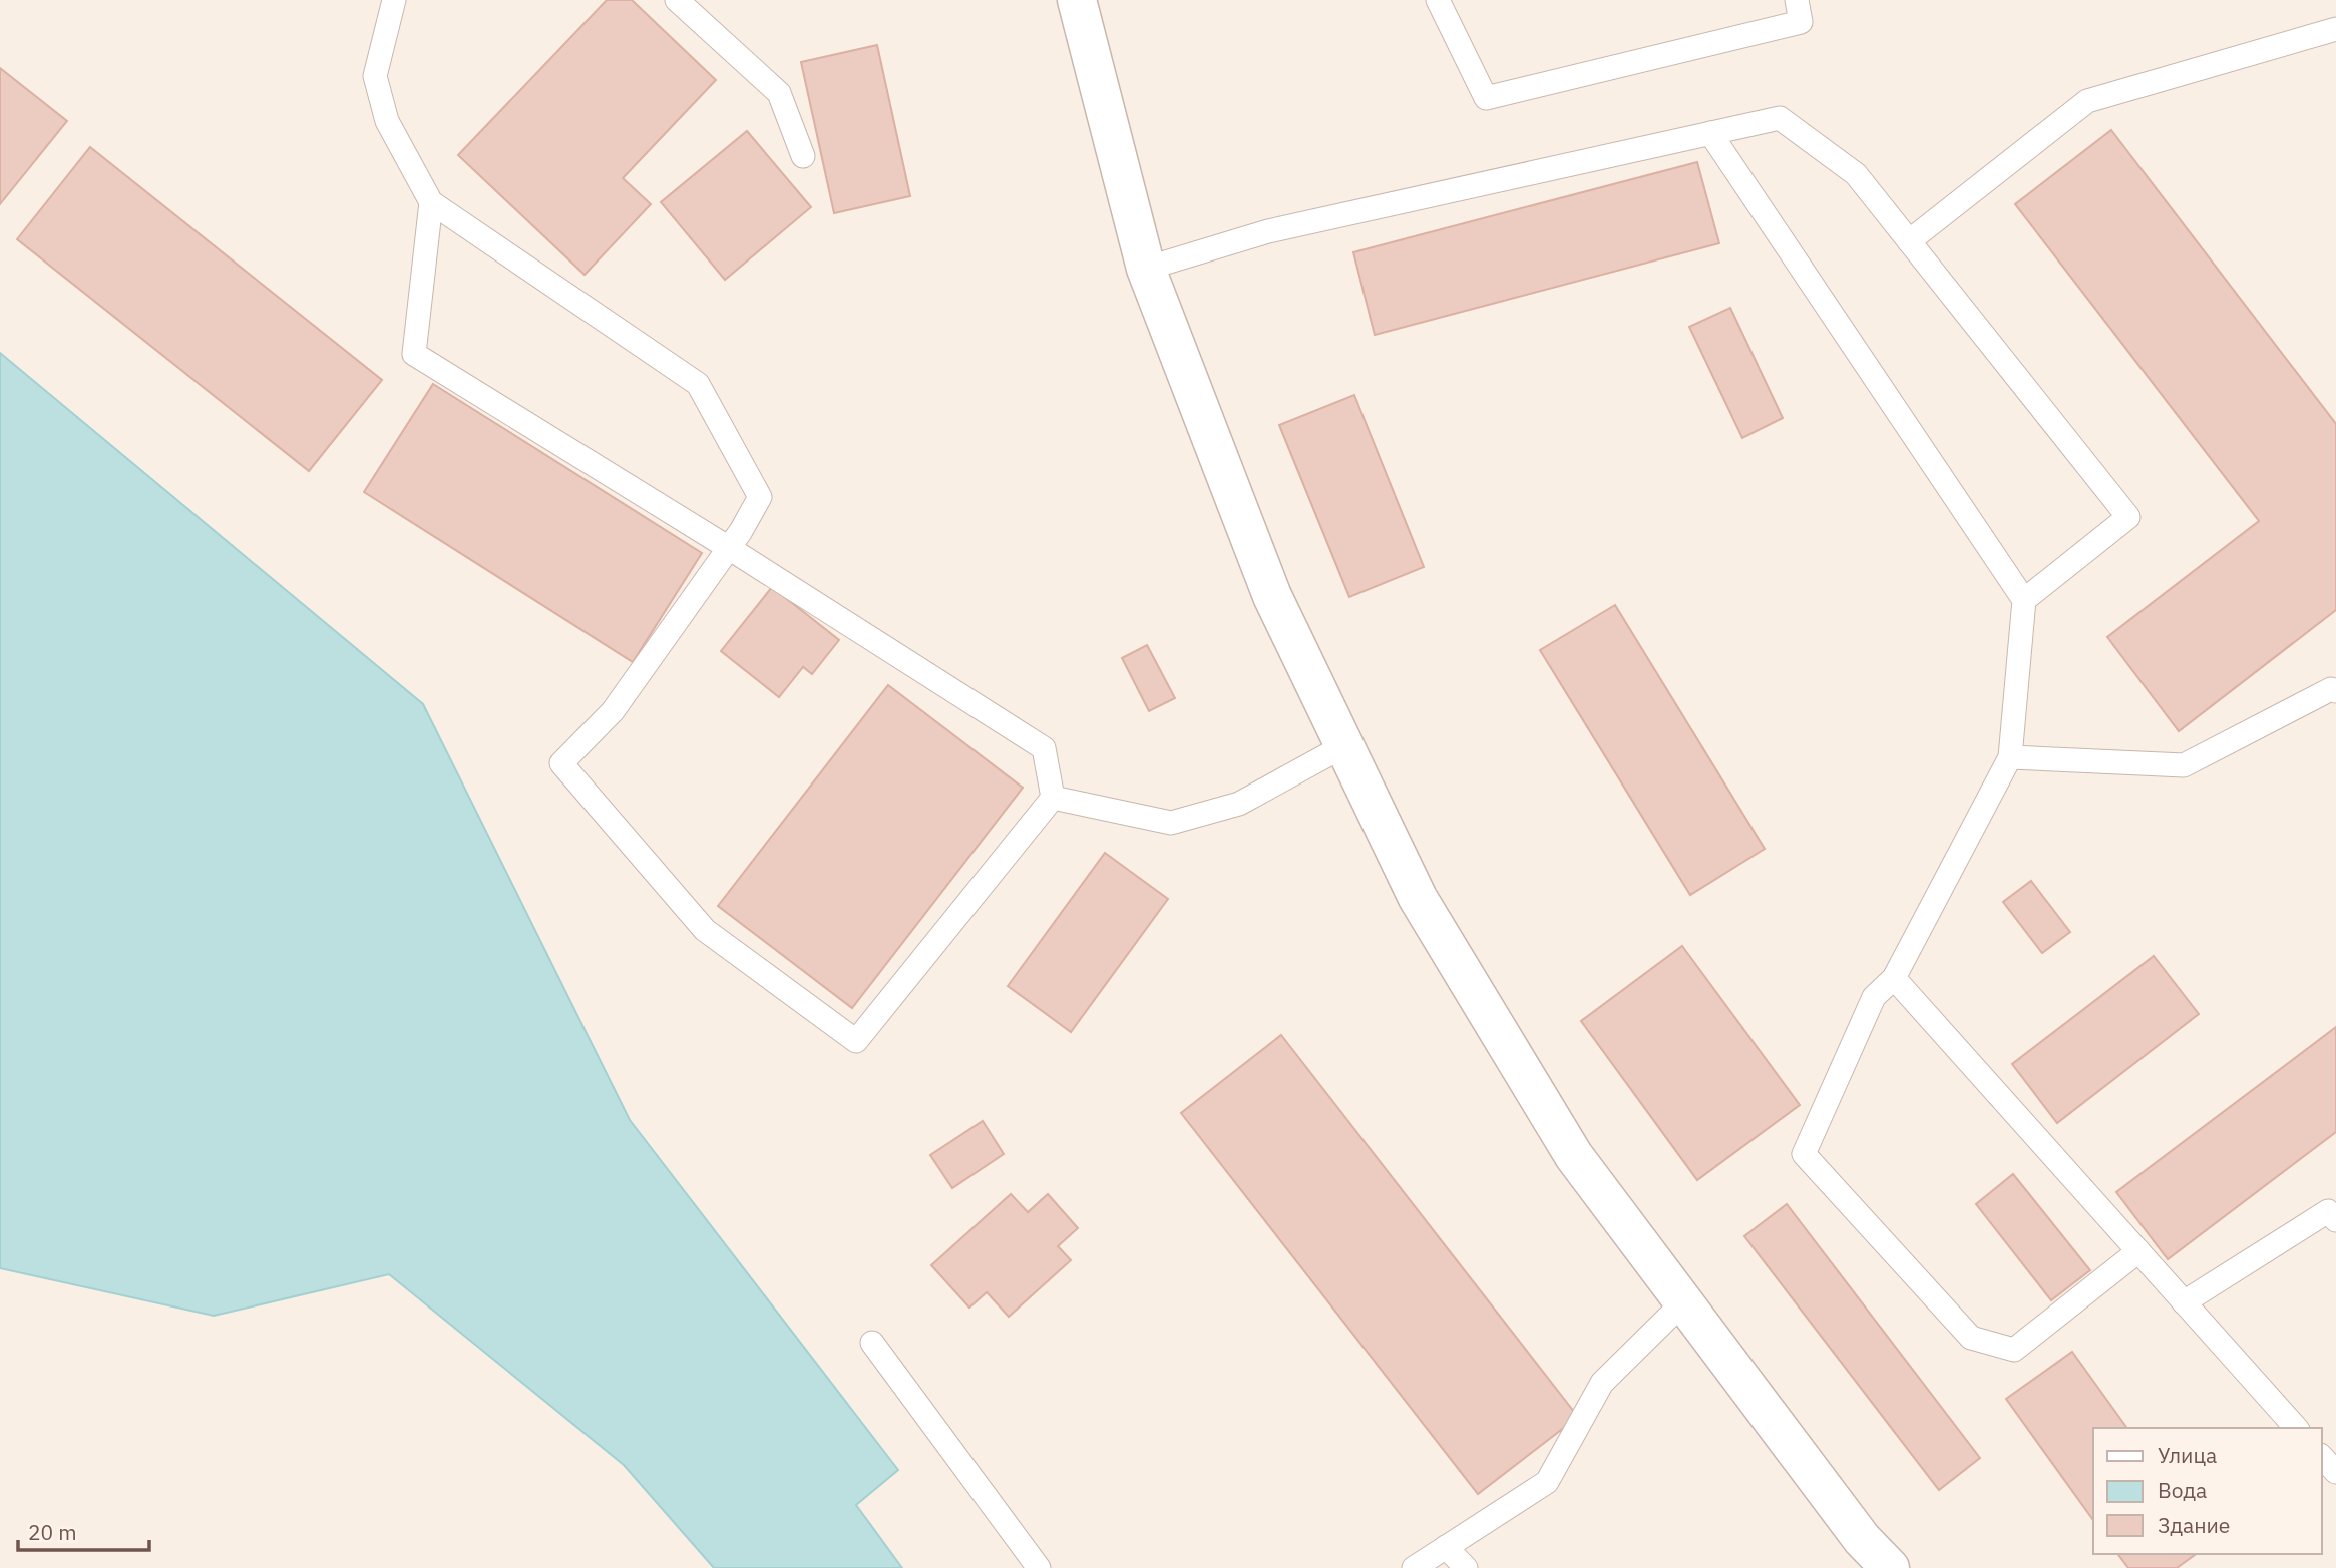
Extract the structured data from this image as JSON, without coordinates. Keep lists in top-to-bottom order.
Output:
{
  "legend": ["Улица", "Вода", "Здание"],
  "scale_bar": "20 m"
}
